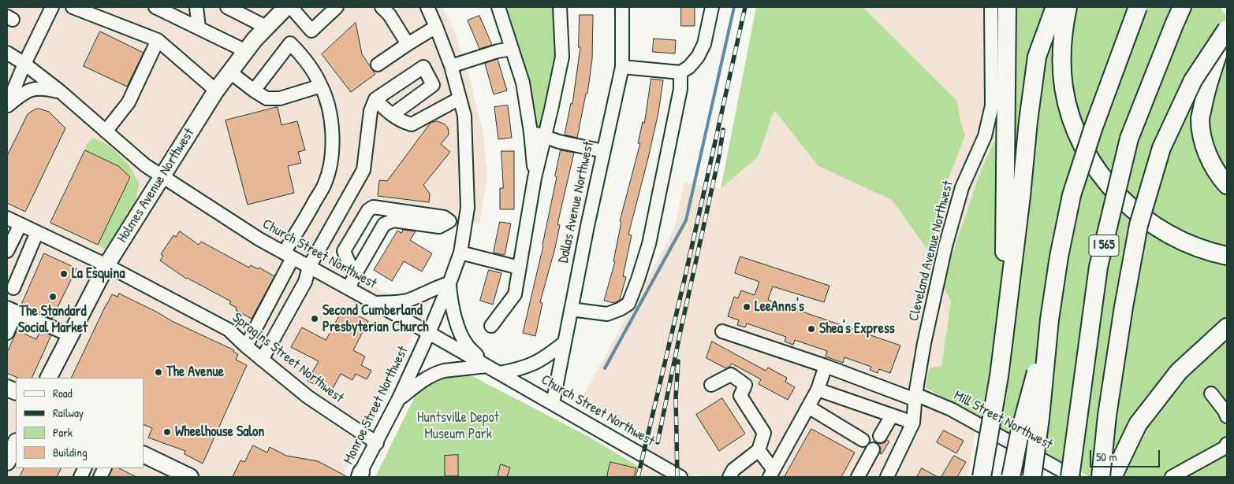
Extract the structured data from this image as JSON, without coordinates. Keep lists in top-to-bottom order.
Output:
{
  "streets": {
    "highway": ["I 565"],
    "main road": ["Holmes Avenue Northwest"],
    "street": [
      "Dallas Avenue Northwest",
      "Cleveland Avenue Northwest",
      "Church Street Northwest",
      "Spragins Street Northwest",
      "Monroe Street Northwest",
      "Mill Street Northwest"
    ]
  },
  "crossings": [
    ["Holmes Avenue Northwest", "Church Street Northwest"],
    ["Holmes Avenue Northwest", "Spragins Street Northwest"],
    ["Dallas Avenue Northwest", "Church Street Northwest"],
    ["Cleveland Avenue Northwest", "Mill Street Northwest"],
    ["Church Street Northwest", "Monroe Street Northwest"],
    ["Spragins Street Northwest", "Monroe Street Northwest"]
  ],
  "parks": ["Huntsville Depot Museum Park"],
  "places": [
    "La Esquina",
    "The Standard Social Market",
    "LeeAnns's",
    "Second Cumberland Presbyterian Church",
    "Shea's Express",
    "The Avenue",
    "Wheelhouse Salon"
  ],
  "legend": [
    "Road",
    "Railway",
    "Park",
    "Building"
  ],
  "scale_bar": "50 m"
}
